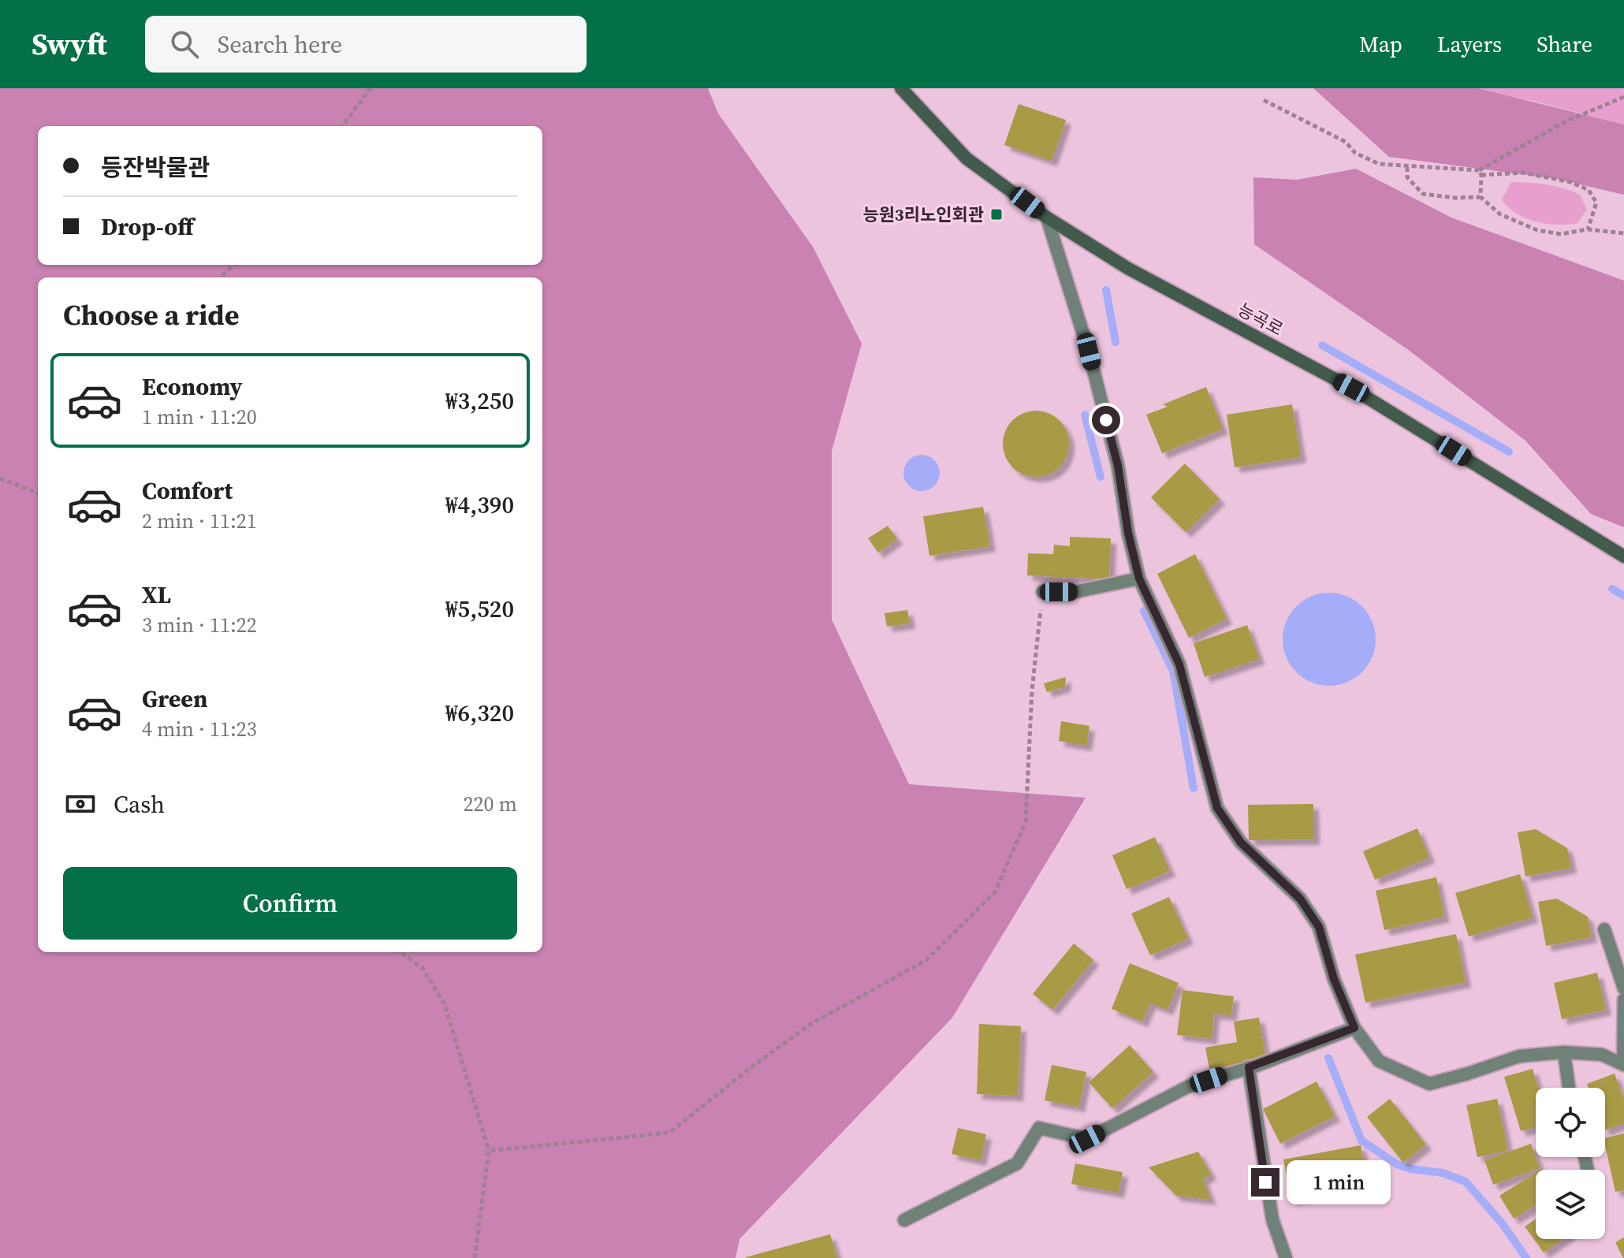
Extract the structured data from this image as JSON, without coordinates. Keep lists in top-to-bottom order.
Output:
{
  "streets": {
    "street": ["능곡로"]
  },
  "places": {
    "transit": ["능원3리노인회관"]
  },
  "page": {
    "header": "Swyft",
    "search": "Search here",
    "nav": ["Map", "Layers", "Share"],
    "banner": ["등잔박물관", "Drop-off"],
    "heading": "Choose a ride",
    "list": [
      {
        "name": "Economy",
        "note": "1 min · 11:20",
        "value": "₩3,250"
      },
      {
        "name": "Comfort",
        "note": "2 min · 11:21",
        "value": "₩4,390"
      },
      {
        "name": "XL",
        "note": "3 min · 11:22",
        "value": "₩5,520"
      },
      {
        "name": "Green",
        "note": "4 min · 11:23",
        "value": "₩6,320"
      }
    ],
    "pay": ["Cash", "220 m"],
    "buttons": "Confirm",
    "bubble": "1 min"
  }
}
